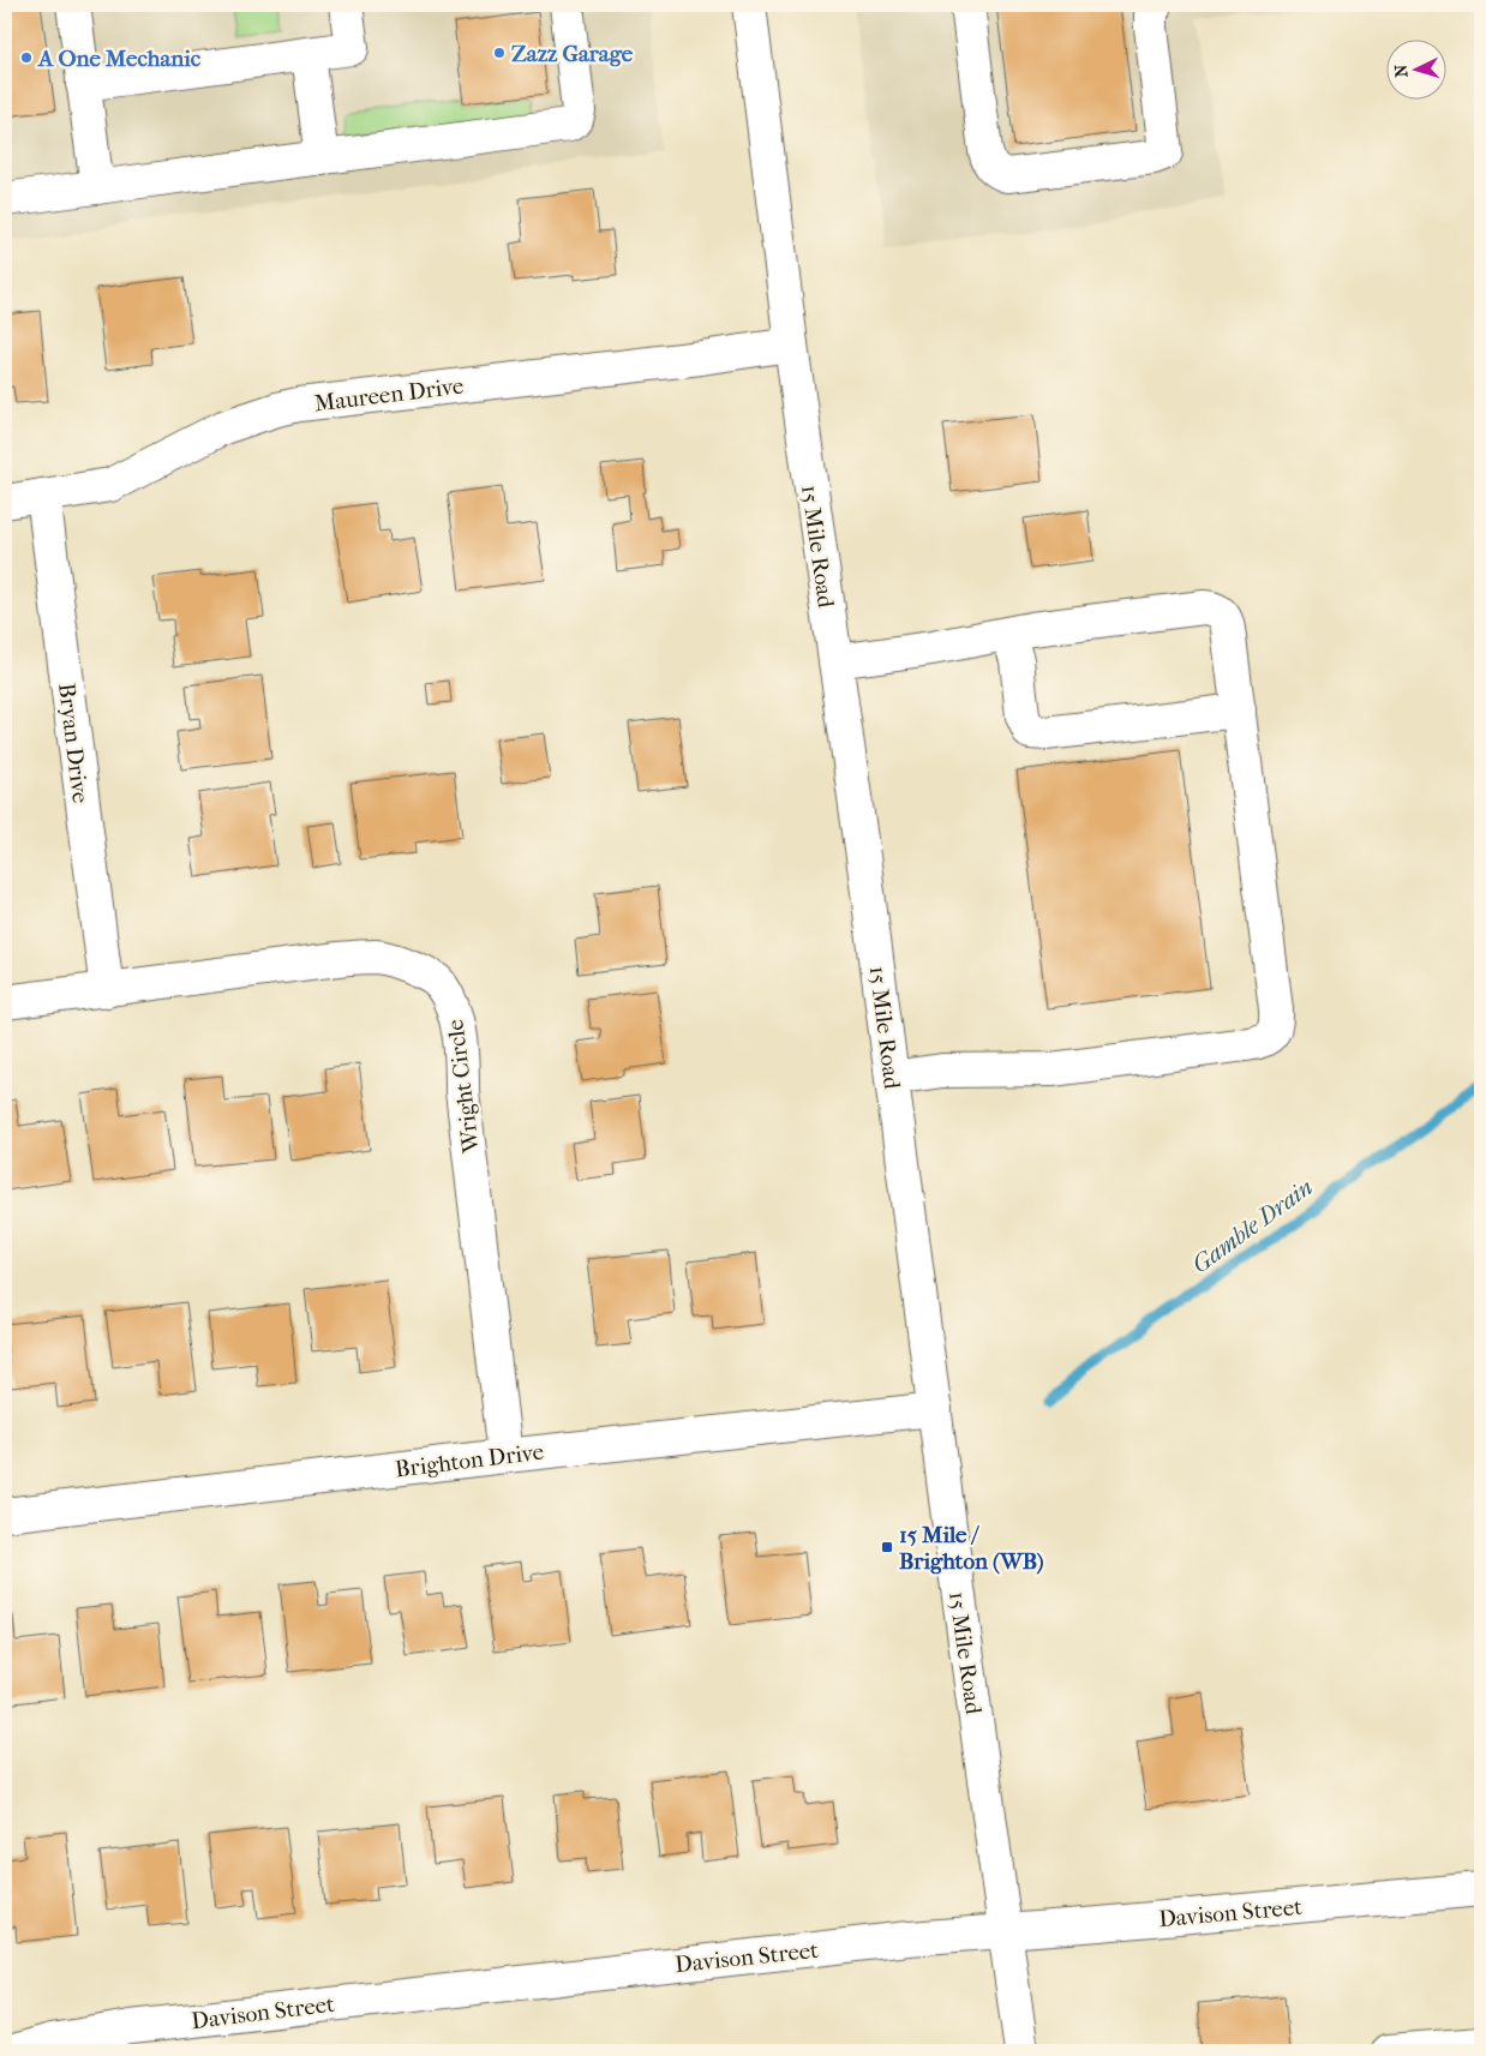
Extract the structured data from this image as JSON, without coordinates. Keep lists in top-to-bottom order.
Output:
{
  "streets": {
    "street": [
      "Maureen Drive",
      "15 Mile Road",
      "Bryan Drive",
      "Wright Circle",
      "Brighton Drive",
      "Davison Street"
    ]
  },
  "crossings": [
    ["Maureen Drive", "15 Mile Road"],
    ["Maureen Drive", "Bryan Drive"],
    ["15 Mile Road", "Brighton Drive"],
    ["15 Mile Road", "Davison Street"],
    ["Bryan Drive", "Wright Circle"],
    ["Wright Circle", "Brighton Drive"]
  ],
  "water": ["Gamble Drain"],
  "places": {
    "other": ["Zazz Garage", "A One Mechanic"],
    "transit": ["15 Mile / Brighton (WB)"]
  },
  "north": "left"
}
